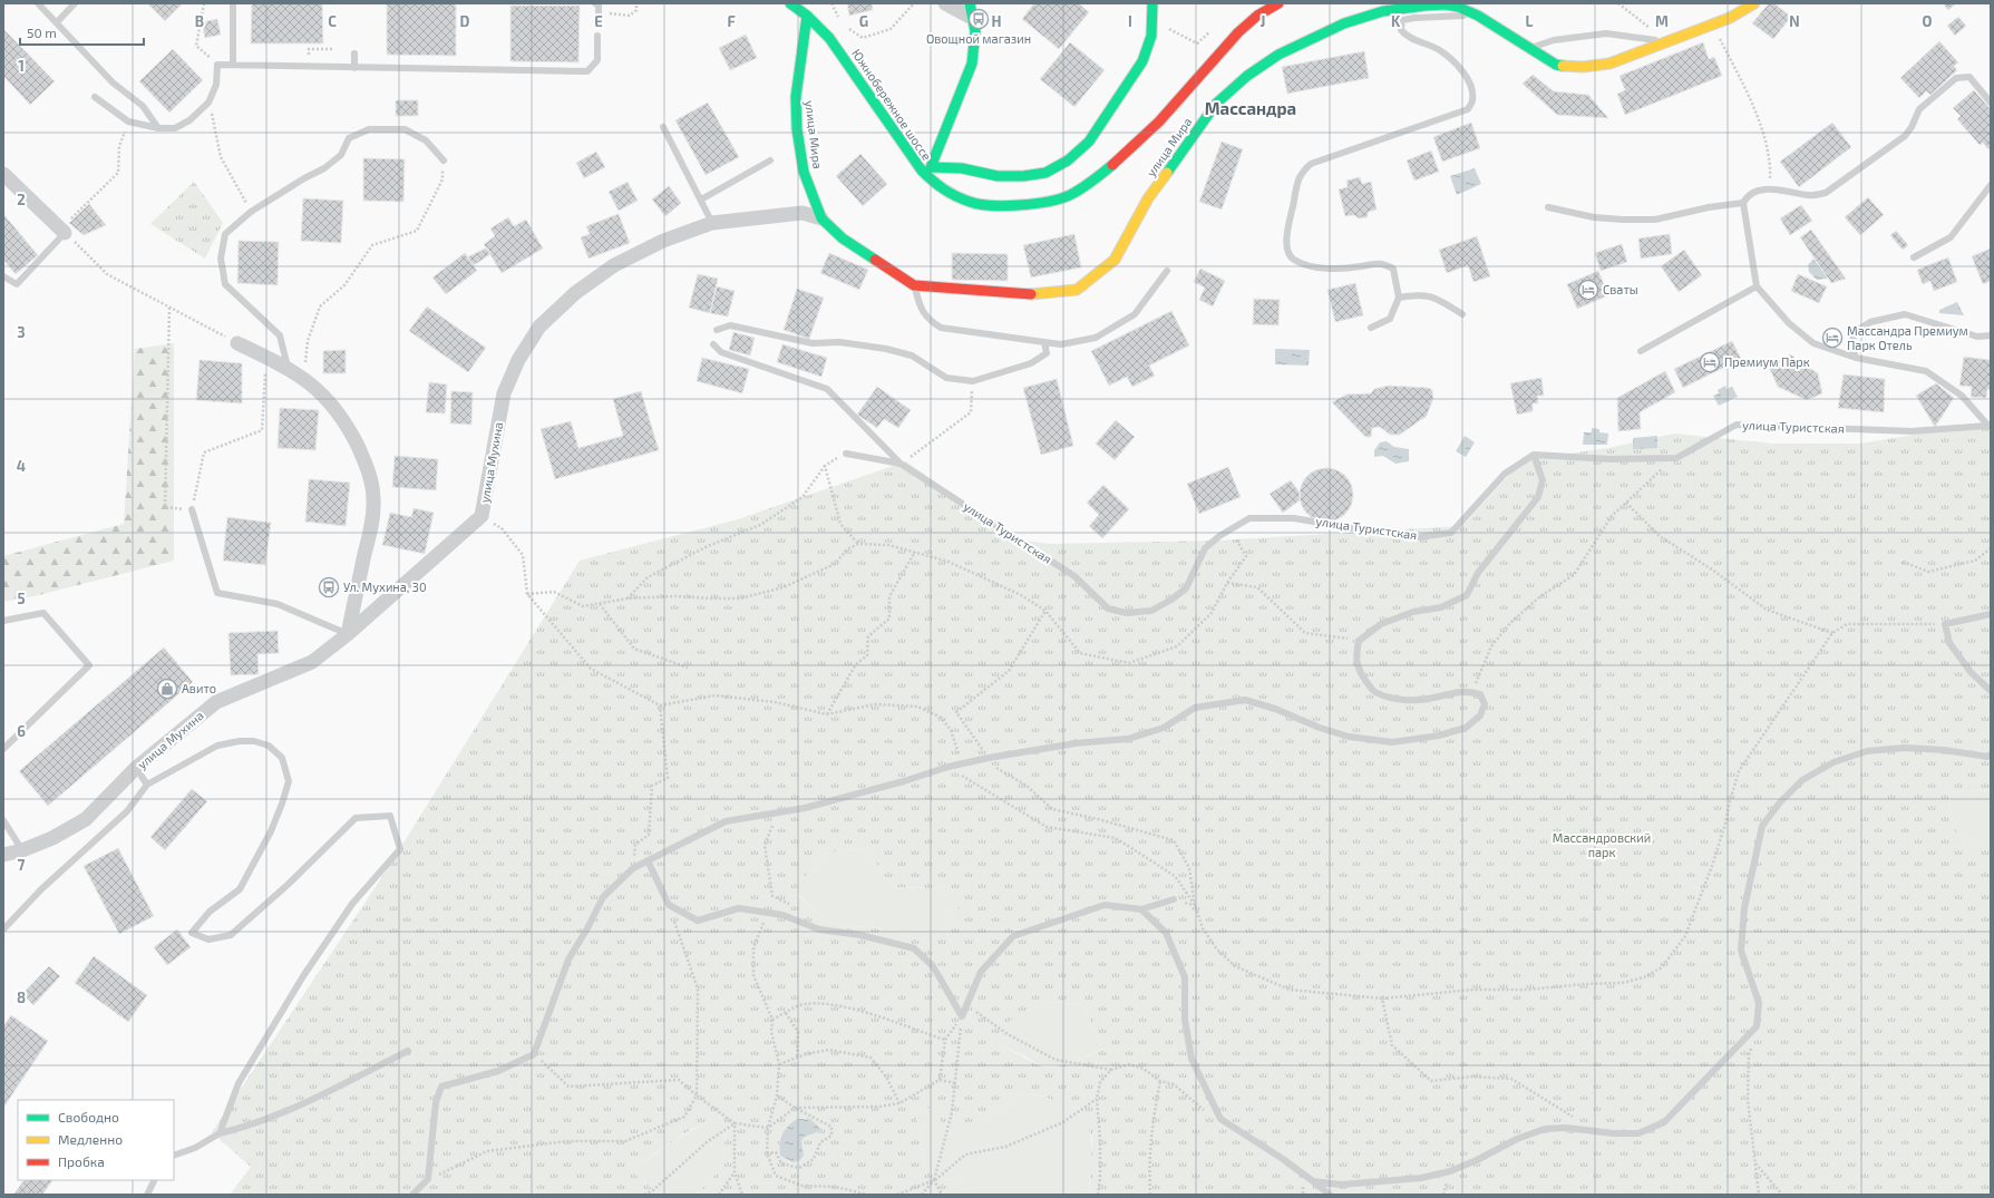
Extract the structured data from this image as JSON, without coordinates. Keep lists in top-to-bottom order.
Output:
{
  "streets": {
    "main road": ["Южнобережное шоссе", "улица Мира"],
    "street": ["улица Мухина"],
    "lane": ["улица Туристская"]
  },
  "crossings": [
    ["Южнобережное шоссе", "улица Мира"],
    ["улица Мира", "улица Мухина"]
  ],
  "districts": ["Массандра"],
  "parks": ["Массандровский парк"],
  "places": {
    "bus stop": ["Овощной магазин", "Ул. Мухина, 30"],
    "hotel": ["Сваты", "Массандра Премиум Парк Отель", "Премиум Парк"],
    "shop": ["Авито"]
  },
  "legend": ["Свободно", "Медленно", "Пробка"],
  "scale_bar": "50 m",
  "grid": {
    "columns": [
      "B",
      "C",
      "D",
      "E",
      "F",
      "G",
      "H",
      "I",
      "J",
      "K",
      "L",
      "M",
      "N",
      "O"
    ],
    "rows": [
      "1",
      "2",
      "3",
      "4",
      "5",
      "6",
      "7",
      "8"
    ]
  }
}
